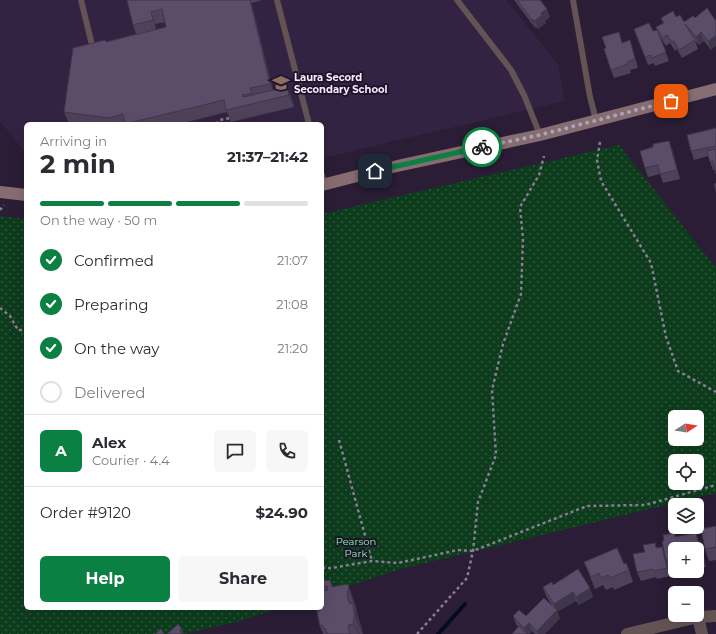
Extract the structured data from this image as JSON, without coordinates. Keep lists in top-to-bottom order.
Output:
{
  "parks": ["Pearson Park"],
  "places": {
    "school or university": ["Laura Secord Secondary School"]
  },
  "north": "right",
  "page": {
    "heading": ["2 min", "Arriving in", "21:37–21:42"],
    "panel": [
      "Alex",
      "Courier · 4.4",
      "Order #9120",
      "$24.90"
    ],
    "bar": "On the way · 50 m",
    "list": [
      ["Confirmed", "21:07"],
      ["Preparing", "21:08"],
      ["On the way", "21:20"],
      "Delivered"
    ],
    "map_buttons": ["+", "−"],
    "round": "A",
    "buttons": ["Help", "Share"]
  }
}
